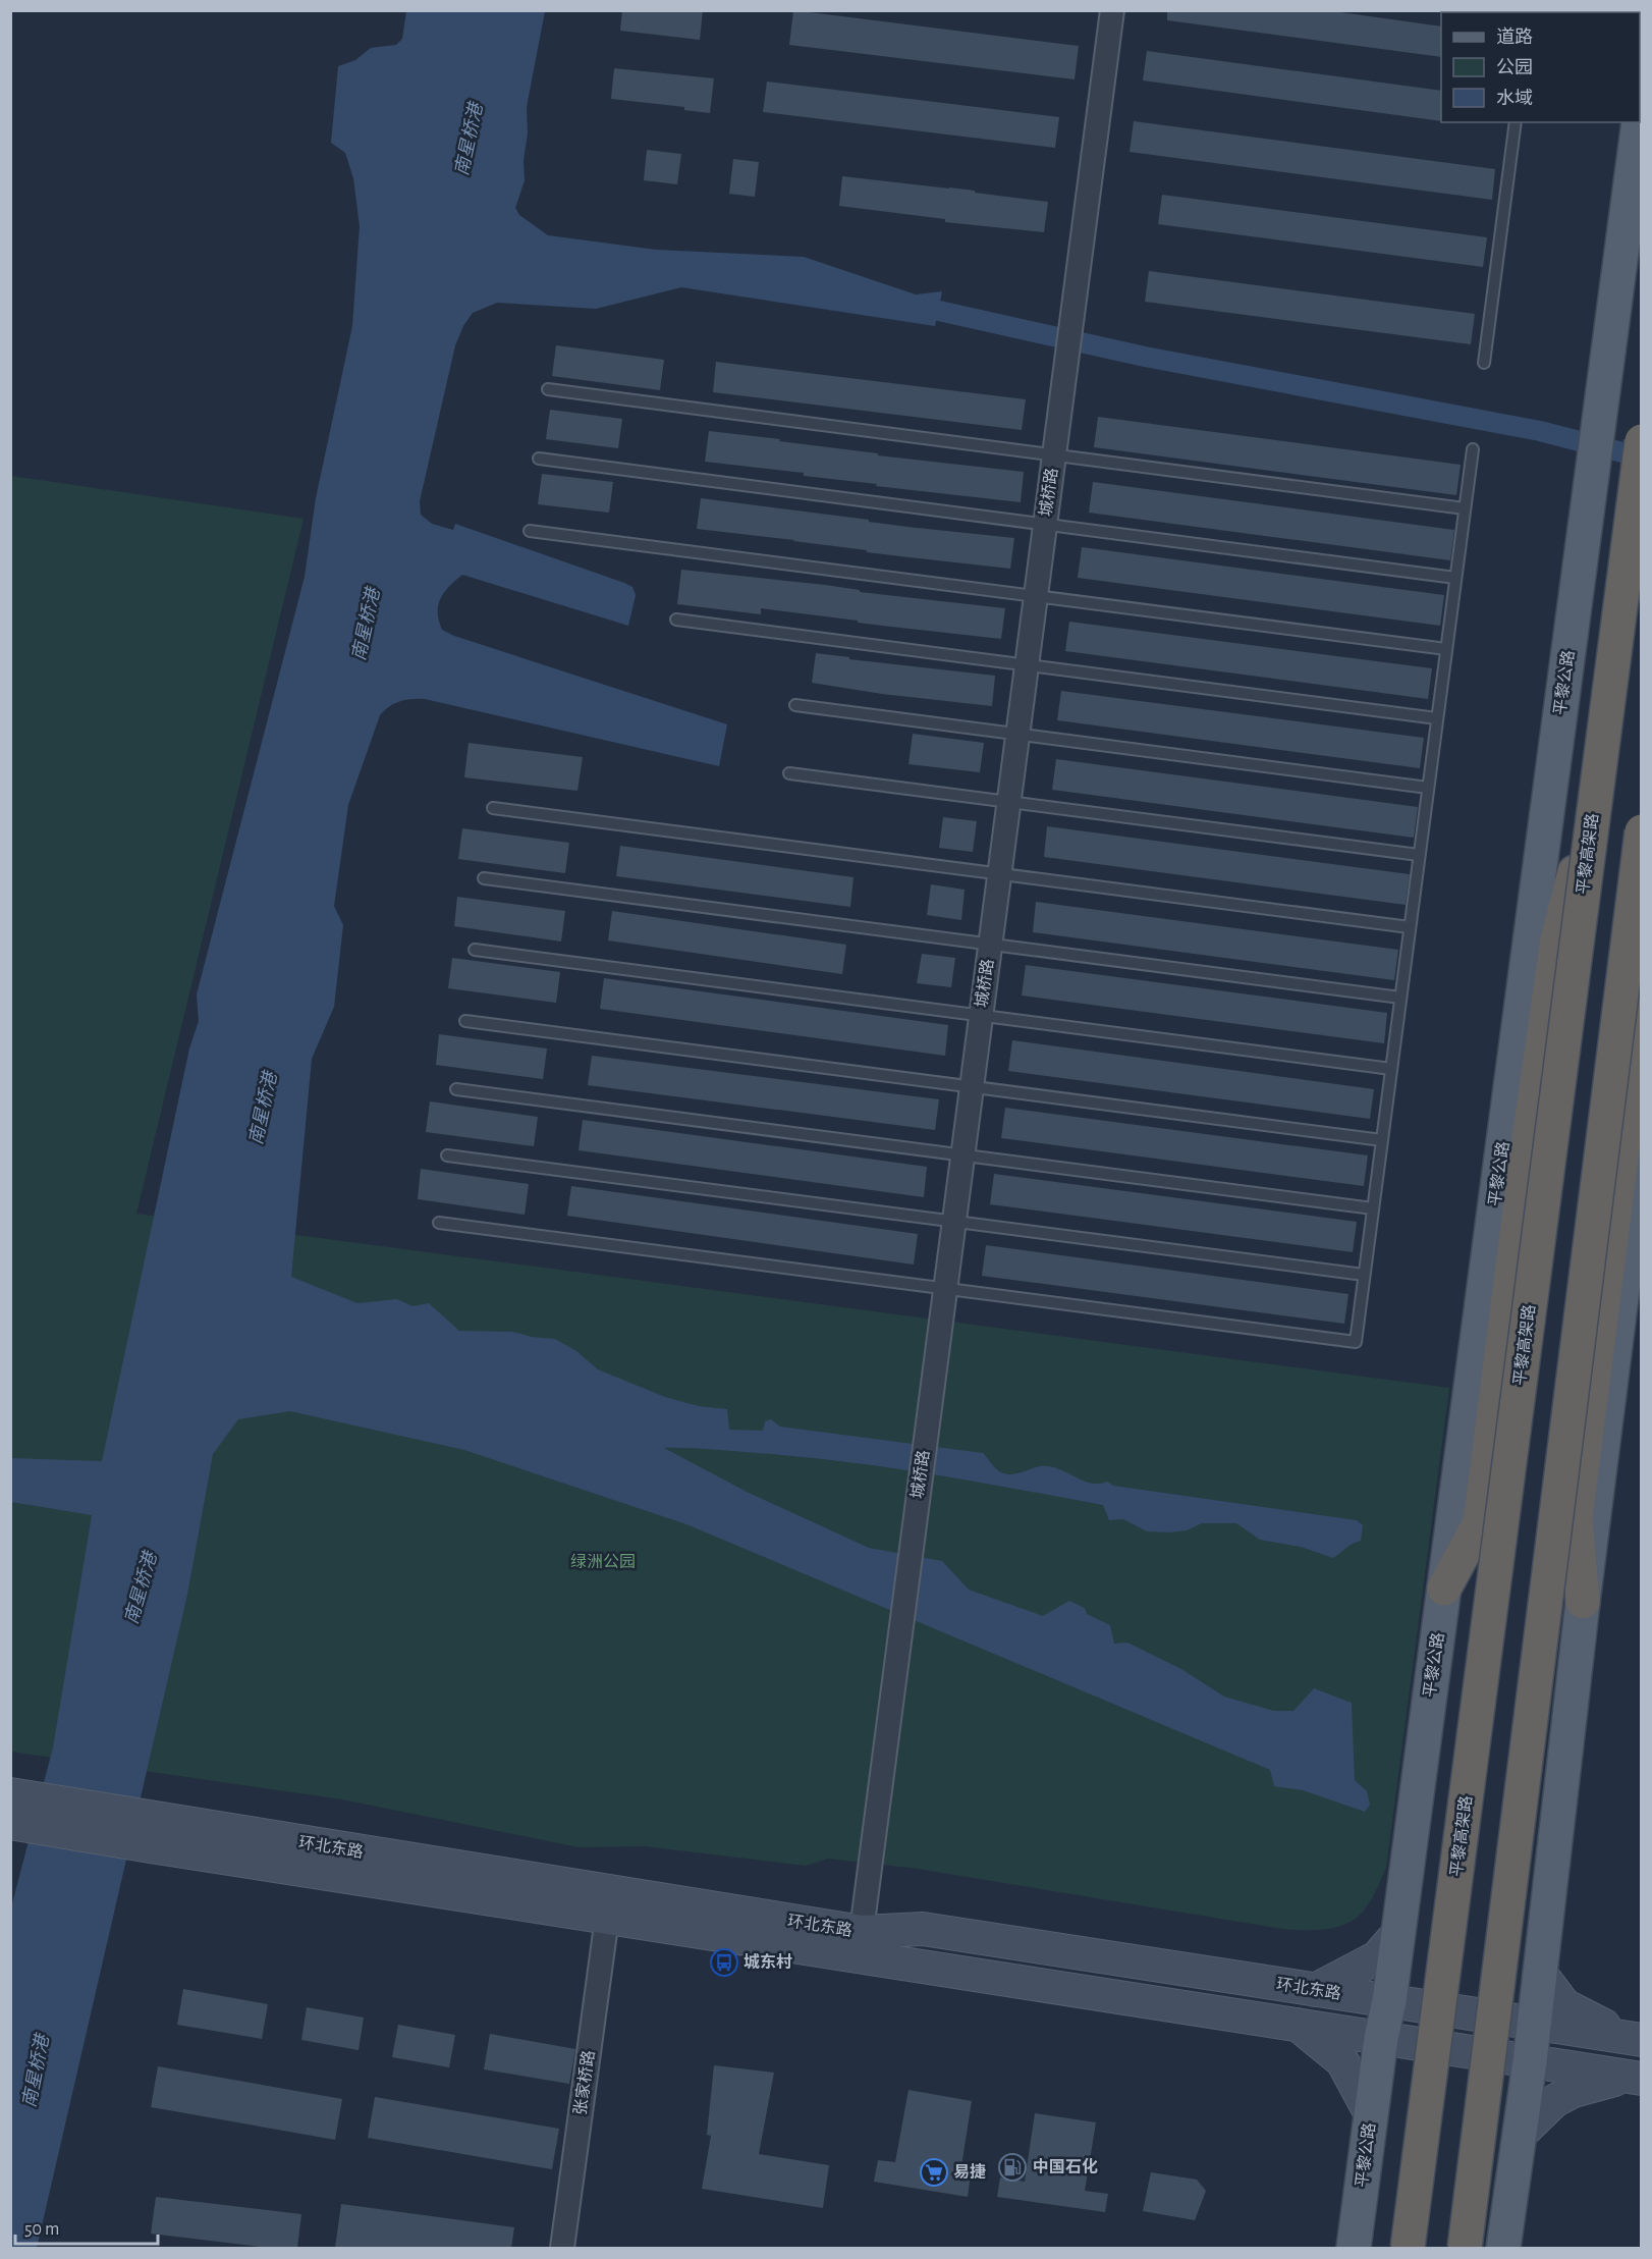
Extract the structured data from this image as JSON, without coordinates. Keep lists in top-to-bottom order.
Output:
{
  "streets": {
    "highway": ["平黎高架路"],
    "main road": ["平黎公路", "环北东路"],
    "street": ["城桥路", "张家桥路"]
  },
  "crossings": [
    ["城桥路", "环北东路"],
    ["平黎公路", "环北东路"],
    ["环北东路", "张家桥路"]
  ],
  "water": ["南星桥港"],
  "parks": ["绿洲公园"],
  "places": {
    "bus stop": ["城东村"],
    "fuel station": ["中国石化"],
    "supermarket": ["易捷"]
  },
  "legend": ["道路", "公园", "水域"],
  "scale_bar": "50 m"
}
